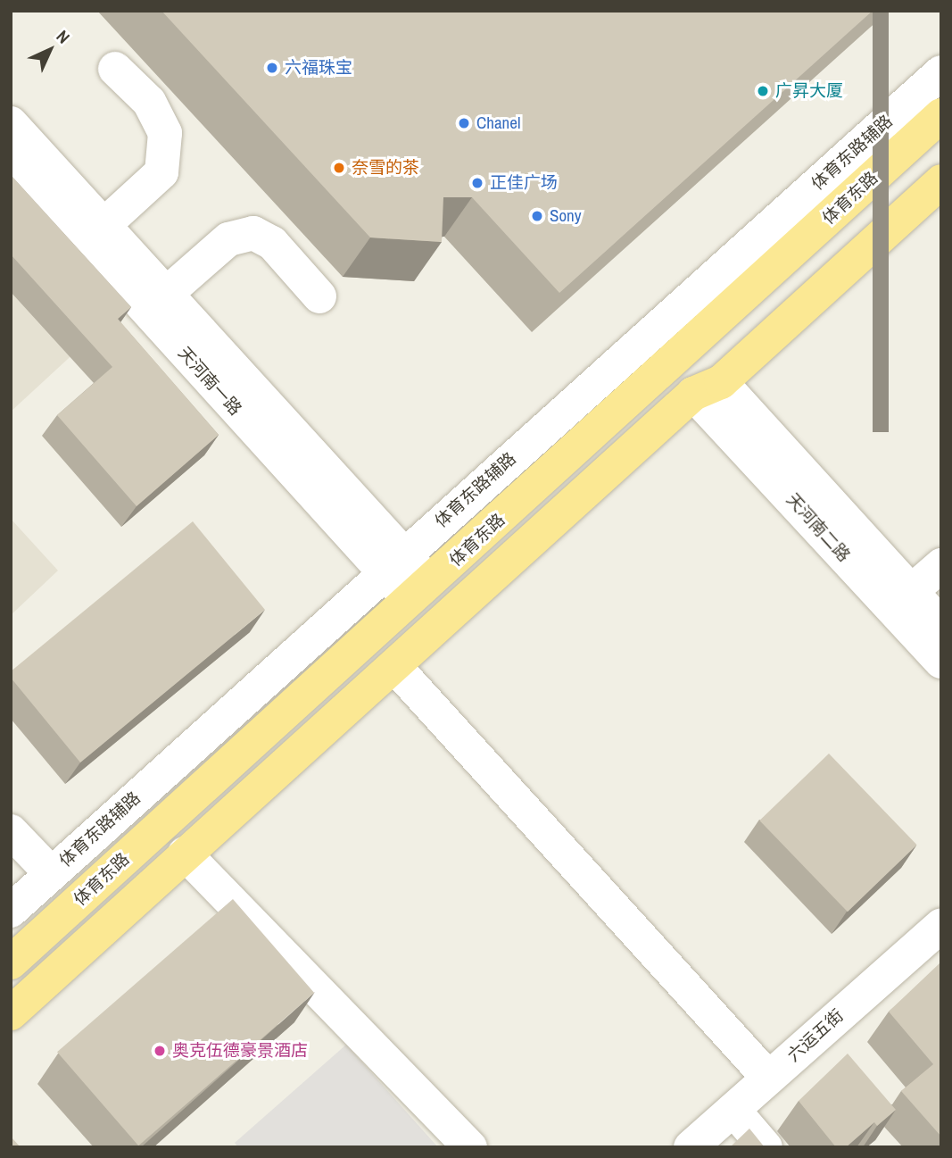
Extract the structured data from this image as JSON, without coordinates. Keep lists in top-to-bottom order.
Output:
{
  "streets": {
    "main road": ["体育东路"],
    "street": ["体育东路辅路", "天河南二路", "六运五街"]
  },
  "places": [
    "六福珠宝",
    "广昇大厦",
    "Chanel",
    "奈雪的茶",
    "正佳广场",
    "Sony",
    "奥克伍德豪景酒店"
  ],
  "north": "top right"
}
